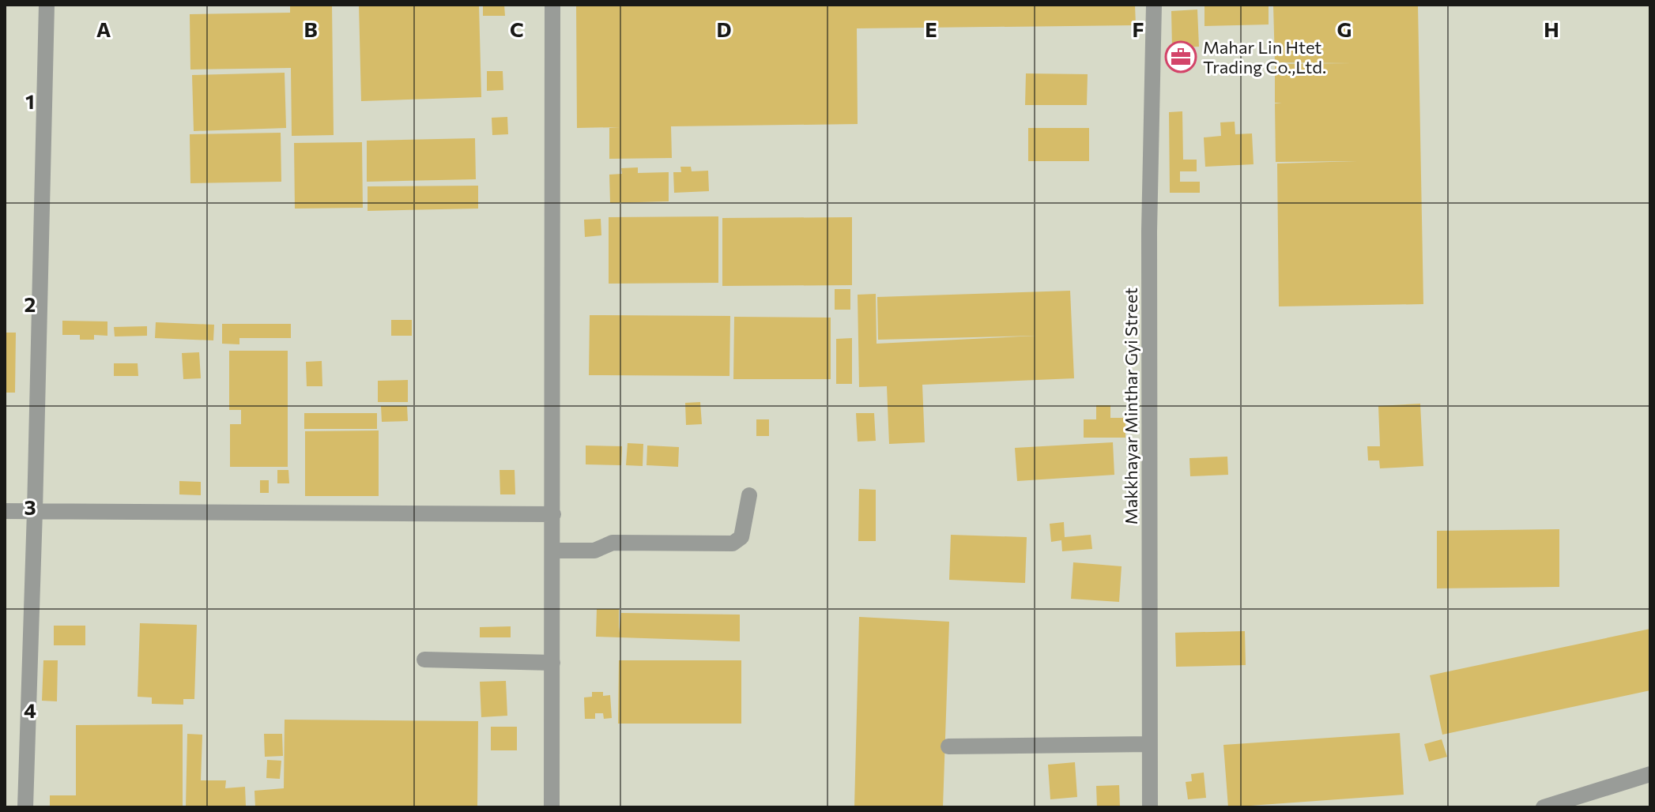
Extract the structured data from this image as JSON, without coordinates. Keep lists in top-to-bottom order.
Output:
{
  "streets": {
    "street": ["Makkhayar Minthar Gyi Street"]
  },
  "places": {
    "office": ["Mahar Lin Htet Trading Co.,Ltd."]
  },
  "grid": {
    "columns": [
      "A",
      "B",
      "C",
      "D",
      "E",
      "F",
      "G",
      "H"
    ],
    "rows": [
      "1",
      "2",
      "3",
      "4"
    ]
  }
}
